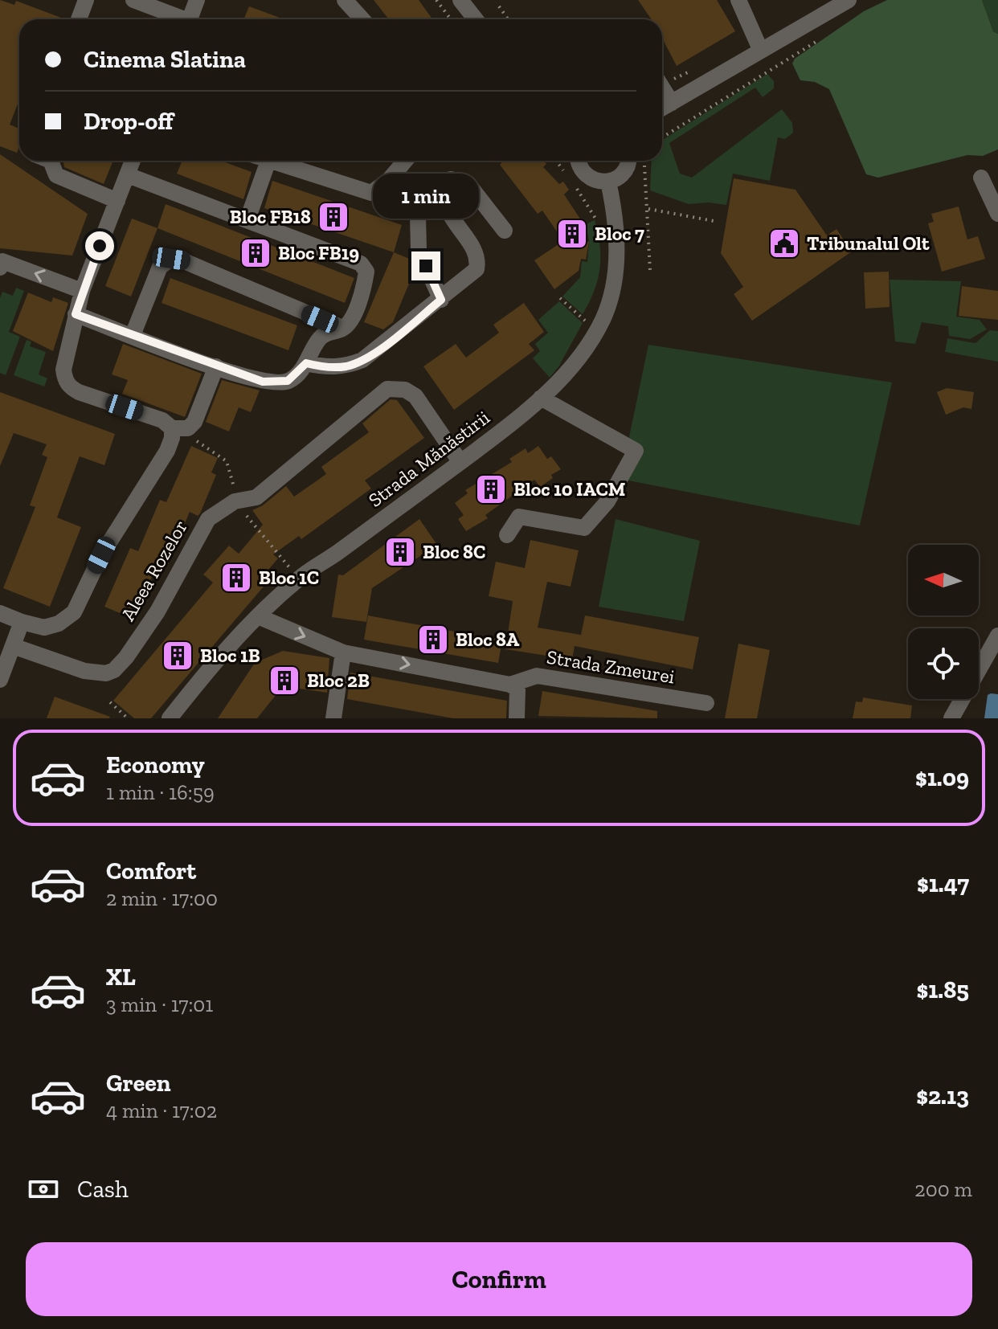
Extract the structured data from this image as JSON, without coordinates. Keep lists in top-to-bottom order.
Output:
{
  "streets": {
    "street": ["Strada Mănăstirii", "Aleea Rozelor", "Strada Zmeurei"]
  },
  "crossings": [
    ["Strada Mănăstirii", "Aleea Rozelor"],
    ["Strada Mănăstirii", "Strada Zmeurei"]
  ],
  "one_way": ["Strada Zmeurei"],
  "places": {
    "building": [
      "Bloc FB18",
      "Bloc 7",
      "Bloc FB19",
      "Bloc 10 IACM",
      "Bloc 8C",
      "Bloc 1C",
      "Bloc 8A",
      "Bloc 1B",
      "Bloc 2B"
    ],
    "public building": ["Tribunalul Olt"]
  },
  "north": "left",
  "page": {
    "banner": ["Cinema Slatina", "Drop-off"],
    "bubble": "1 min",
    "list": [
      {
        "name": "Economy",
        "note": "1 min · 16:59",
        "value": "$1.09"
      },
      {
        "name": "Comfort",
        "note": "2 min · 17:00",
        "value": "$1.47"
      },
      {
        "name": "XL",
        "note": "3 min · 17:01",
        "value": "$1.85"
      },
      {
        "name": "Green",
        "note": "4 min · 17:02",
        "value": "$2.13"
      }
    ],
    "pay": ["Cash", "200 m"],
    "buttons": "Confirm"
  }
}
